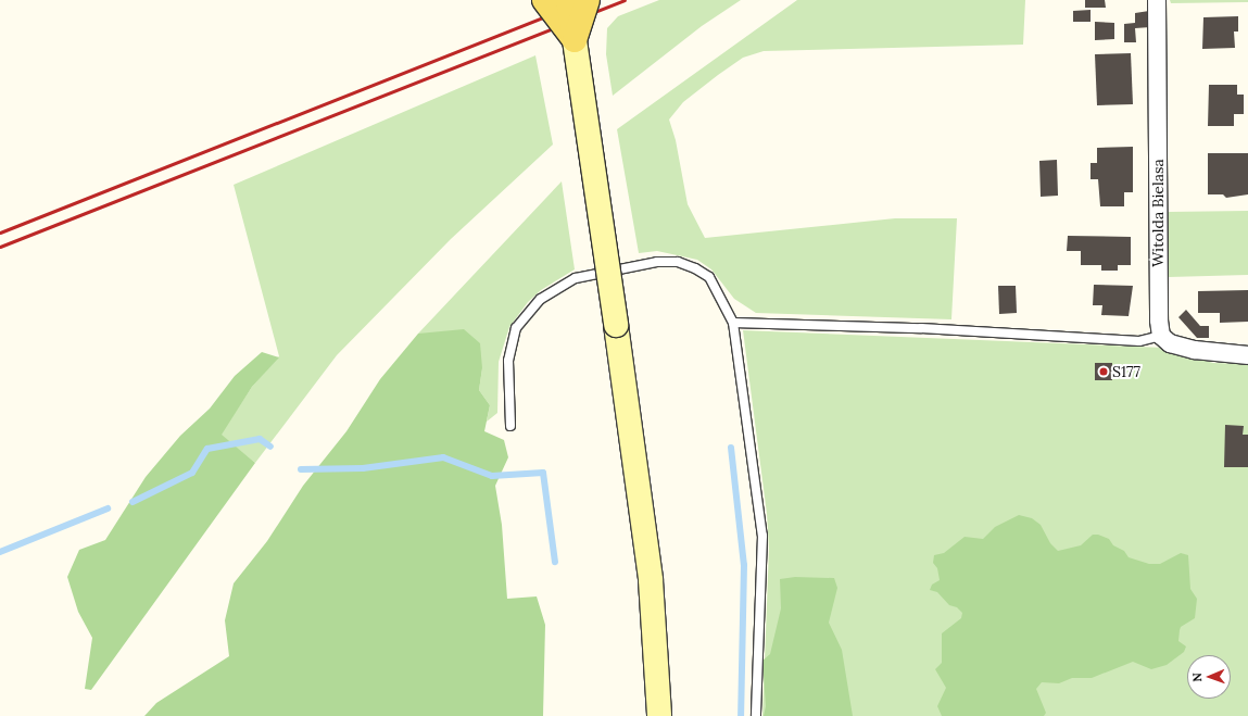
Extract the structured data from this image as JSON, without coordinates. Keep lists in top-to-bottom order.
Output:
{
  "streets": {
    "street": ["Witolda Bielasa"]
  },
  "places": ["S177"],
  "north": "left"
}
